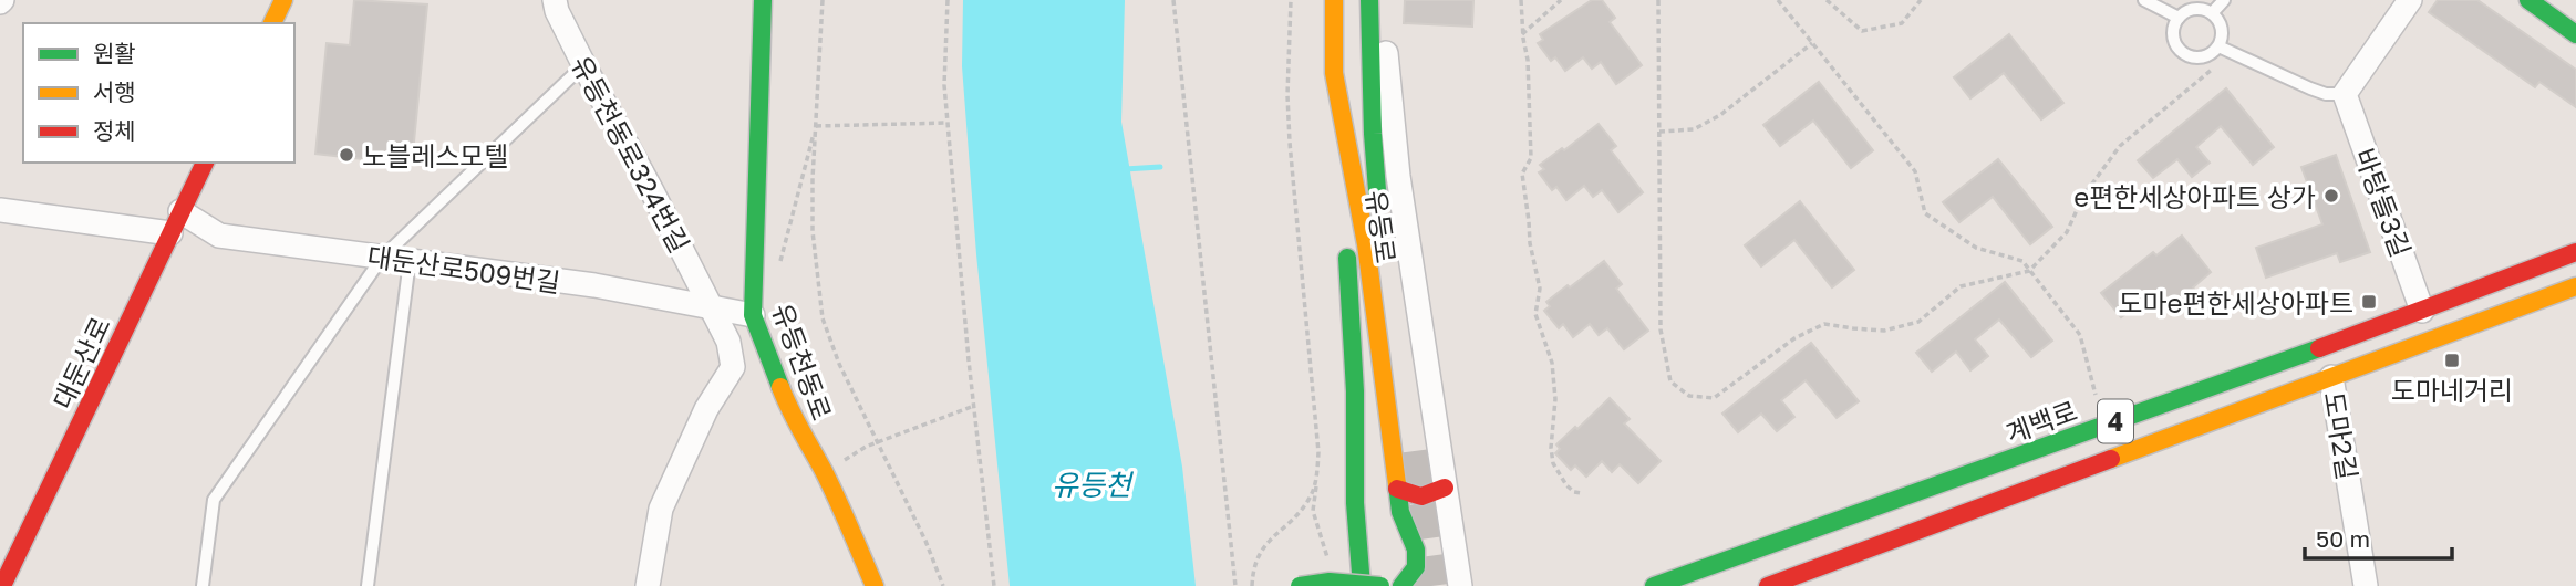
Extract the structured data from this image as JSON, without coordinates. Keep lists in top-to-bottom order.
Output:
{
  "streets": {
    "main road": [
      "유등로",
      "유등천동로",
      "대둔산로",
      "계백로",
      "4"
    ],
    "street": [
      "유등천동로324번길",
      "바탕들3길",
      "대둔산로509번길",
      "도마2길"
    ]
  },
  "crossings": [
    ["유등천동로324번길", "대둔산로509번길"],
    ["바탕들3길", "계백로"],
    ["대둔산로509번길", "유등천동로"],
    ["대둔산로509번길", "대둔산로"],
    ["4", "도마2길"]
  ],
  "water": ["유등천"],
  "places": {
    "other": ["노블레스모텔", "e편한세상아파트 상가"],
    "transit": ["도마e편한세상아파트", "도마네거리"]
  },
  "legend": ["원활", "서행", "정체"],
  "scale_bar": "50 m"
}
